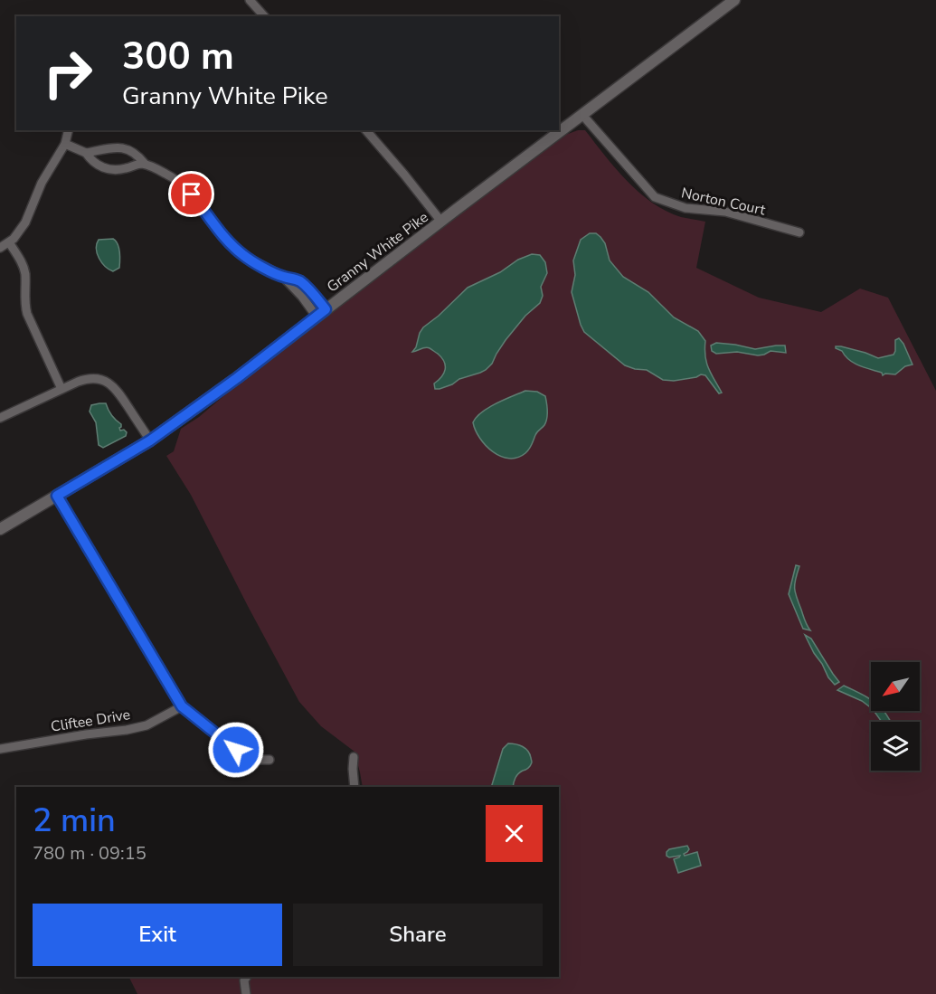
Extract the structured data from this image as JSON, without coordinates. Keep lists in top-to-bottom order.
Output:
{
  "streets": {
    "main road": ["Granny White Pike"],
    "street": ["Norton Court", "Cliftee Drive"]
  },
  "crossings": [
    ["Norton Court", "Granny White Pike"]
  ],
  "north": "bottom left",
  "page": {
    "turn": ["300 m", "Granny White Pike"],
    "heading": ["2 min", "780 m · 09:15"],
    "buttons": ["Exit", "Share"]
  }
}
